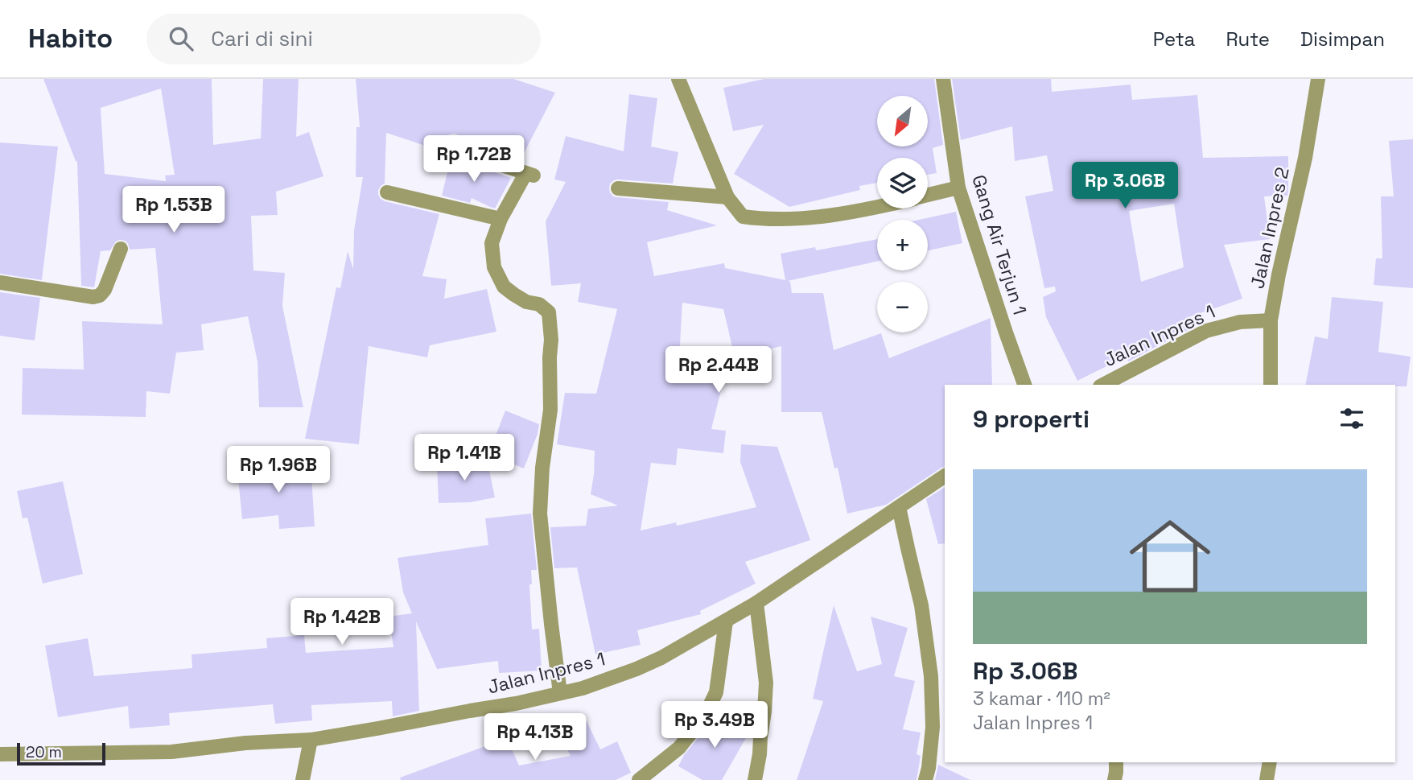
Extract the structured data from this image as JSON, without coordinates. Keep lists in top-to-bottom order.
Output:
{
  "streets": {
    "street": ["Jalan Inpres 2", "Gang Air Terjun 1", "Jalan Inpres 1"]
  },
  "crossings": [
    ["Jalan Inpres 2", "Jalan Inpres 1"]
  ],
  "scale_bar": "20 m",
  "north": "bottom left",
  "page": {
    "header": "Habito",
    "search": "Cari di sini",
    "nav": ["Peta", "Rute", "Disimpan"],
    "map_buttons": ["+", "−"],
    "price": [
      "Rp 1.72B",
      "Rp 3.06B",
      "Rp 1.53B",
      "Rp 2.44B",
      "Rp 1.41B",
      "Rp 1.96B",
      "Rp 1.42B",
      "Rp 3.49B",
      "Rp 4.13B"
    ],
    "heading": "9 properti",
    "list": [
      {
        "name": "Rp 3.06B",
        "note": "3 kamar · 110 m² · Jalan Inpres 1"
      }
    ],
    "scale": "20 m"
  }
}
